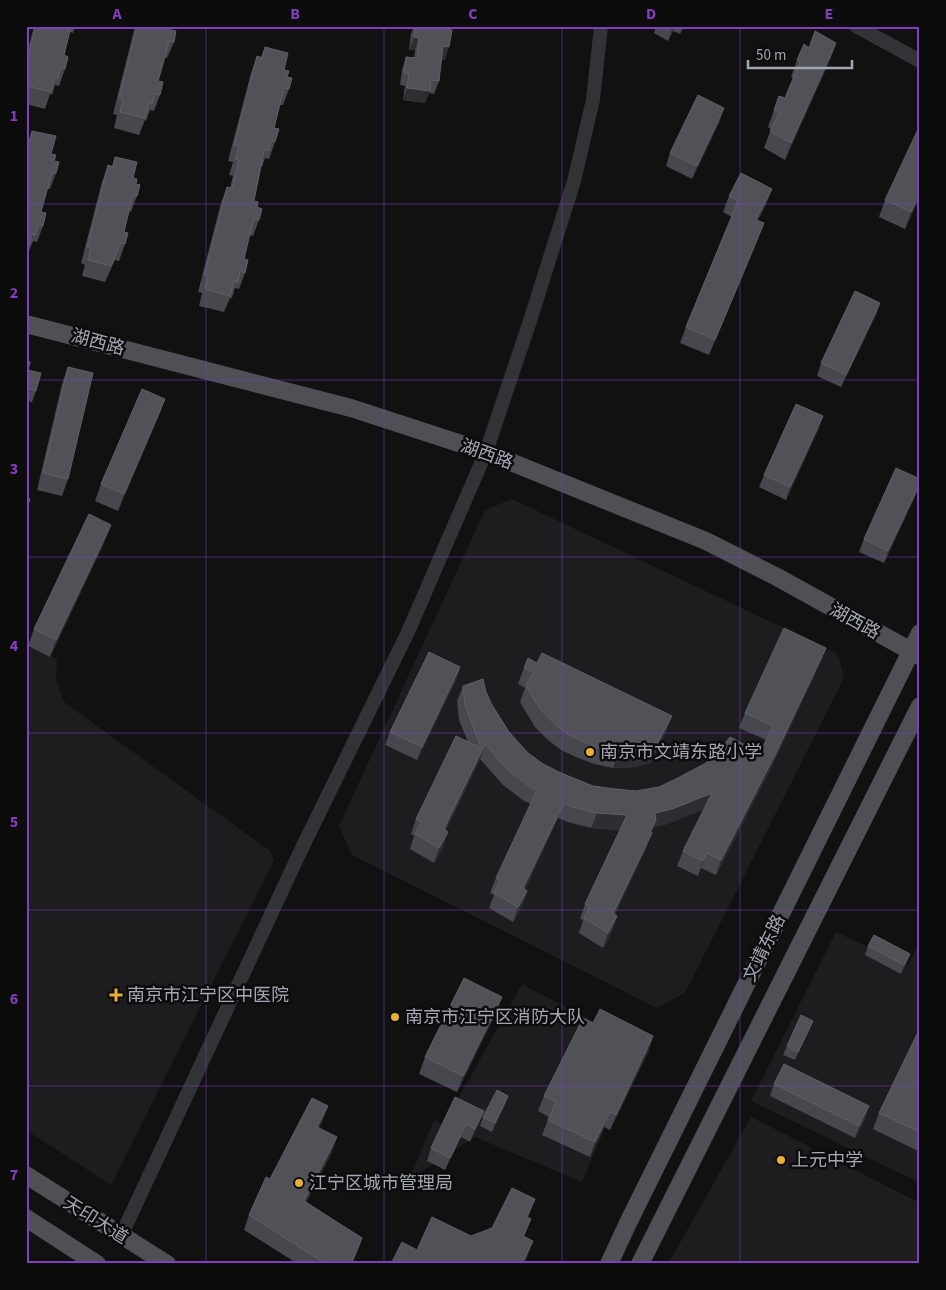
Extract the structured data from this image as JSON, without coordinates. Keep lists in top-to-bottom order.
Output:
{
  "streets": {
    "main road": ["湖西路", "文靖东路", "天印大道"]
  },
  "crossings": [
    ["湖西路", "文靖东路"]
  ],
  "places": {
    "other": [
      "南京市文靖东路小学",
      "南京市江宁区消防大队",
      "上元中学",
      "江宁区城市管理局"
    ],
    "health": ["南京市江宁区中医院"]
  },
  "scale_bar": "50 m",
  "grid": {
    "columns": [
      "A",
      "B",
      "C",
      "D",
      "E"
    ],
    "rows": [
      "1",
      "2",
      "3",
      "4",
      "5",
      "6",
      "7"
    ]
  }
}
